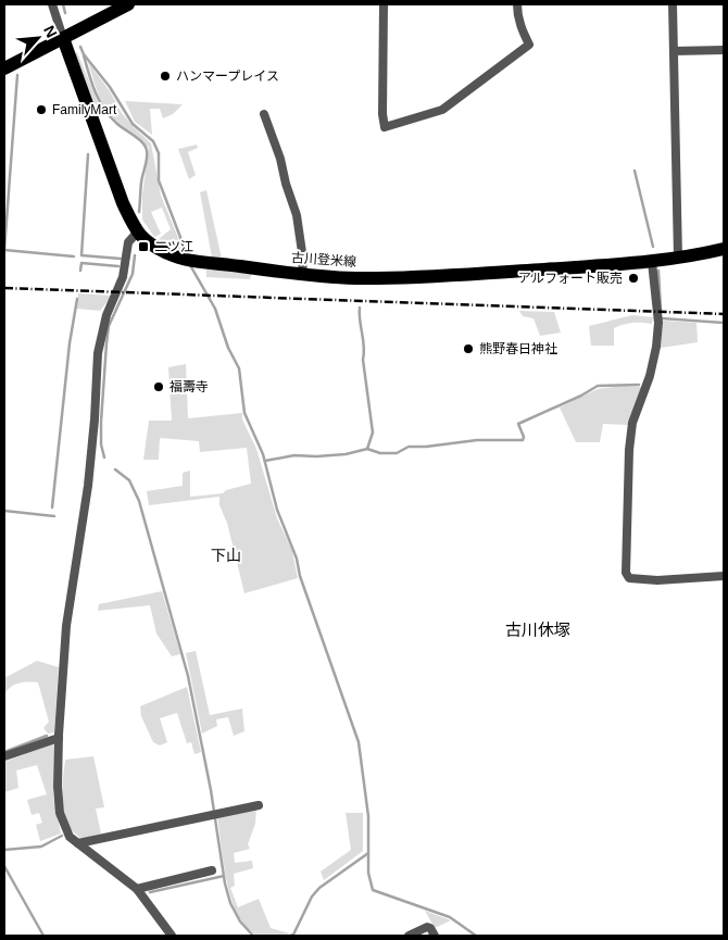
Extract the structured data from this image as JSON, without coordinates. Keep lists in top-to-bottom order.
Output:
{
  "streets": {
    "main road": ["古川登米線"]
  },
  "districts": ["下山", "古川休塚"],
  "places": {
    "other": [
      "ハンマープレイス",
      "FamilyMart",
      "アルフォート販売",
      "熊野春日神社",
      "福壽寺"
    ],
    "transit": ["二ツ江"]
  },
  "north": "top right"
}
